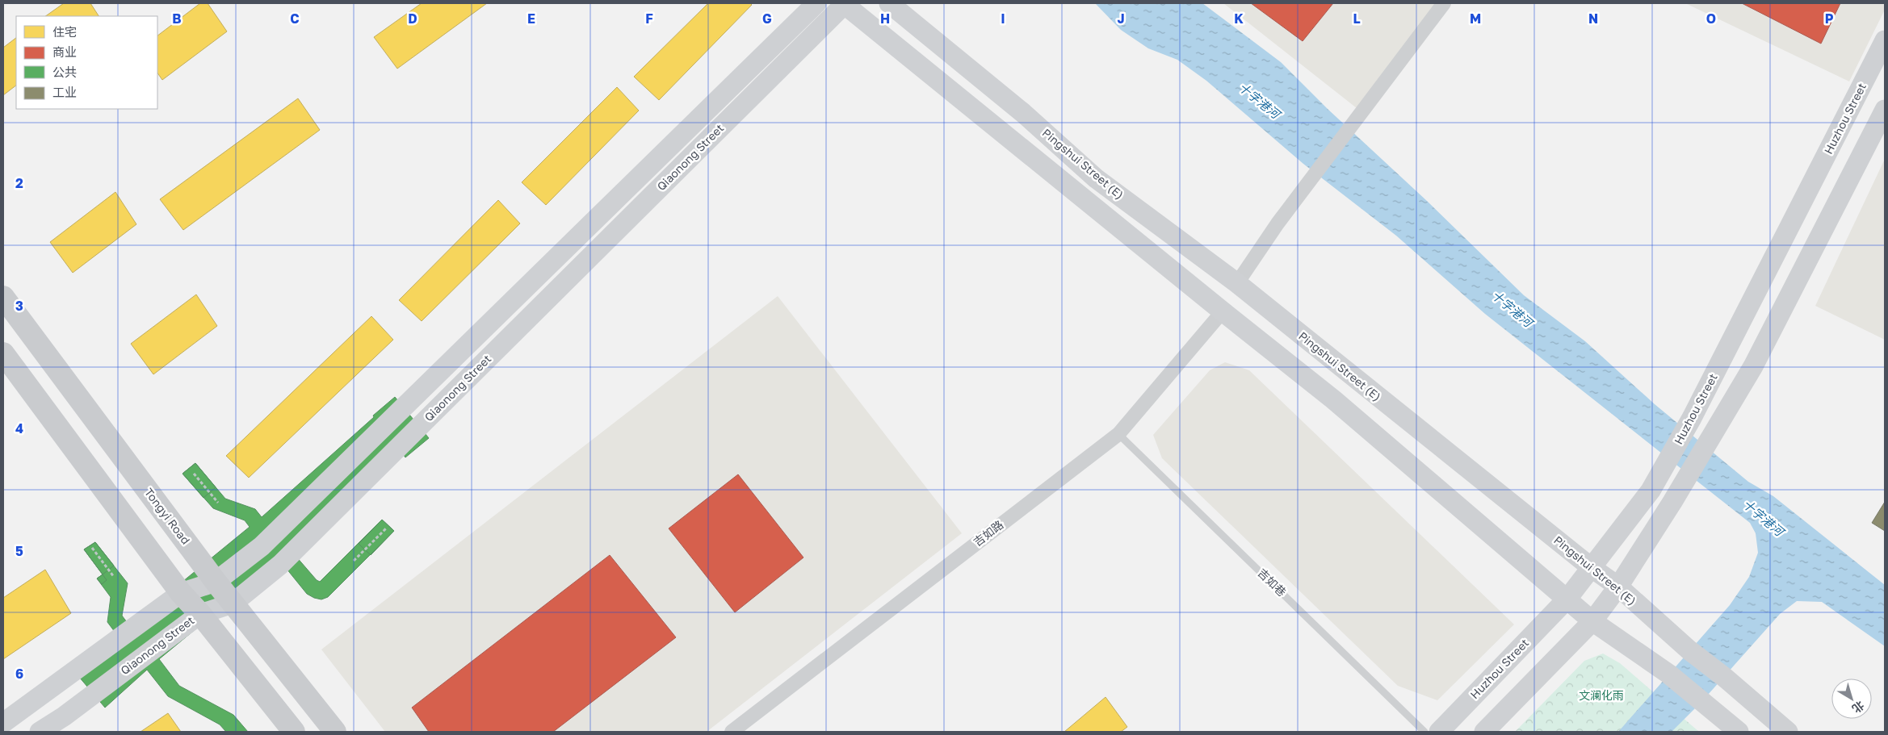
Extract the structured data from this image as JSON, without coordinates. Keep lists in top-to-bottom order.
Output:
{
  "streets": {
    "main road": [
      "Huzhou Street",
      "Qiaonong Street",
      "Pingshui Street (E)",
      "Tongyi Road"
    ],
    "street": ["吉如路"],
    "lane": ["吉如巷"]
  },
  "crossings": [
    ["Huzhou Street", "Pingshui Street (E)"],
    ["Qiaonong Street", "Tongyi Road"],
    ["吉如路", "吉如巷"]
  ],
  "water": ["十字港河"],
  "parks": ["文澜化雨"],
  "legend": [
    "住宅",
    "商业",
    "公共",
    "工业"
  ],
  "north": "bottom right",
  "grid": {
    "columns": [
      "B",
      "C",
      "D",
      "E",
      "F",
      "G",
      "H",
      "I",
      "J",
      "K",
      "L",
      "M",
      "N",
      "O",
      "P"
    ],
    "rows": [
      "2",
      "3",
      "4",
      "5",
      "6"
    ]
  }
}
